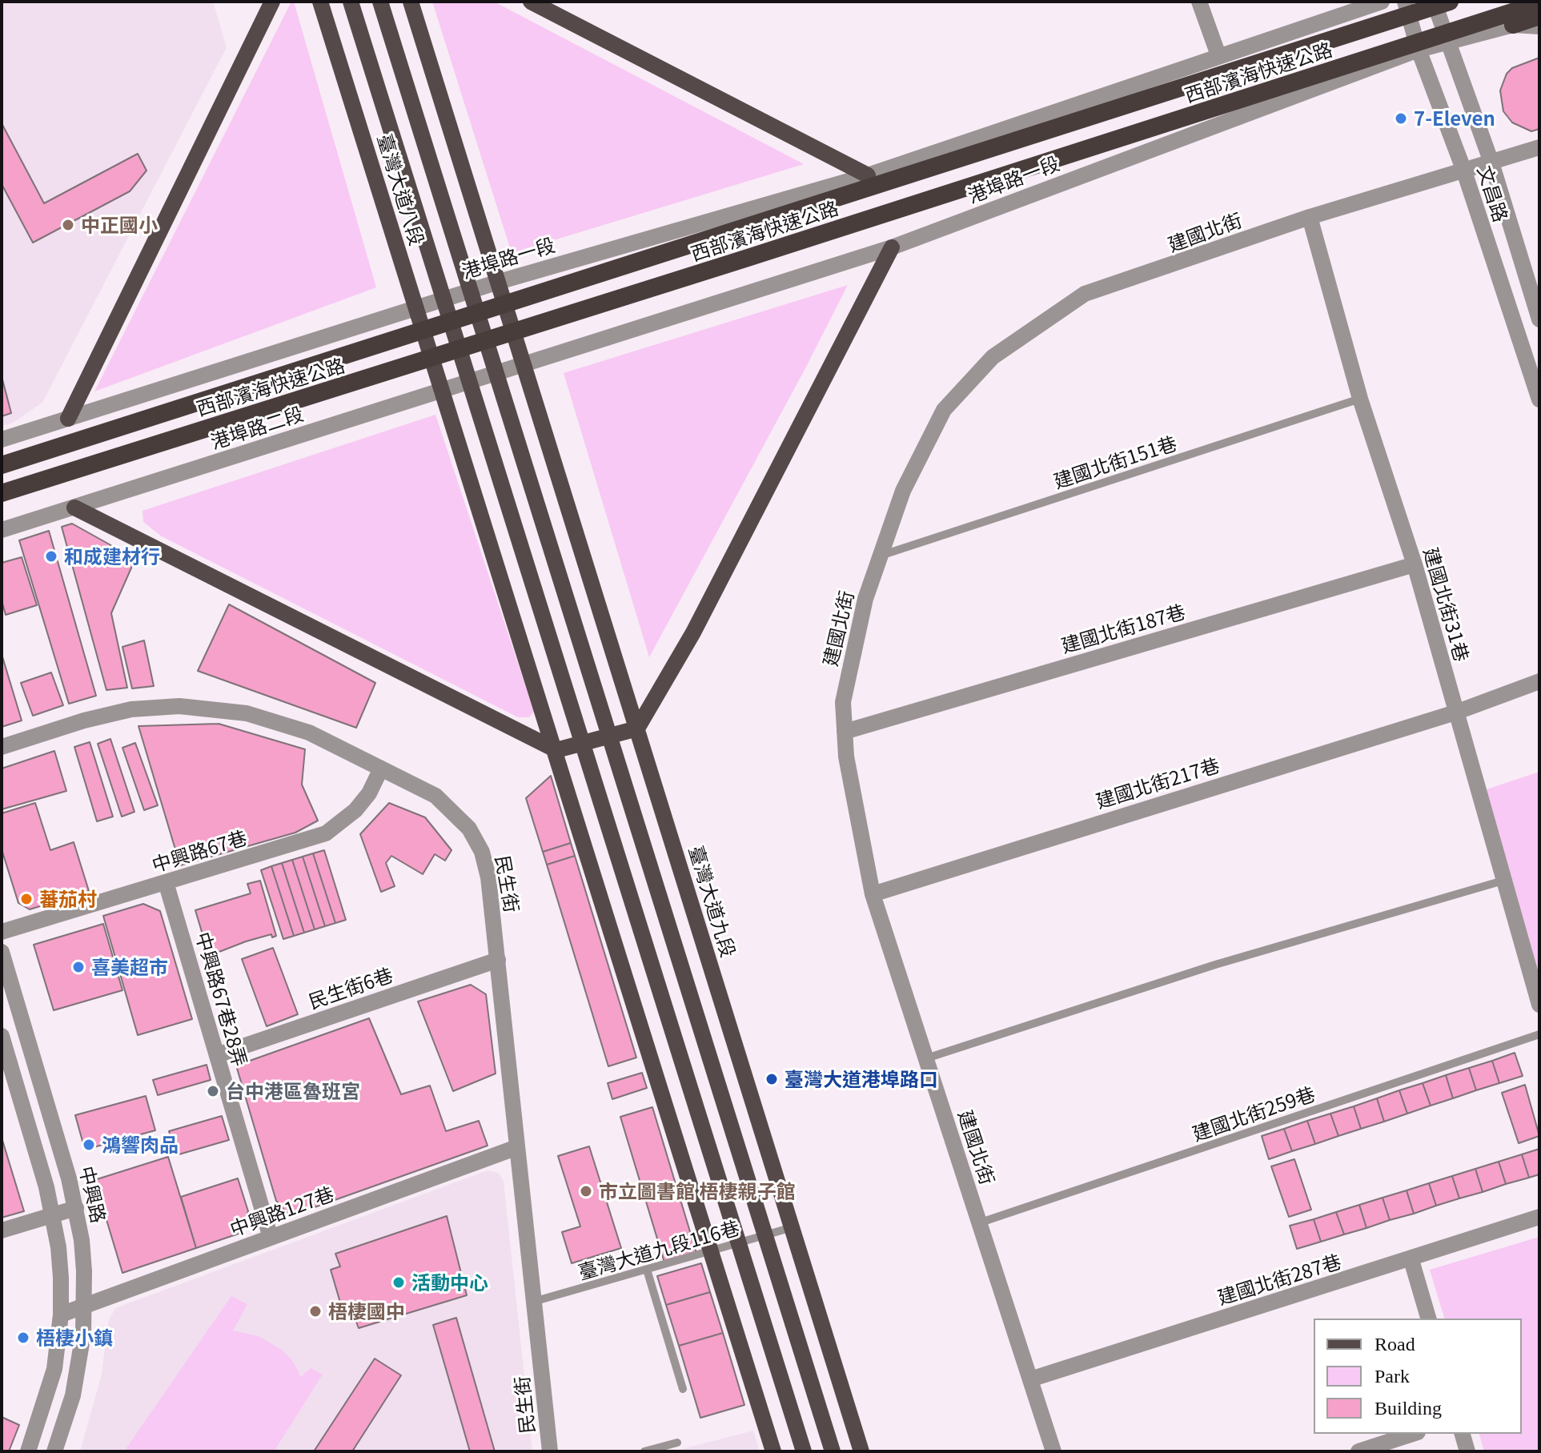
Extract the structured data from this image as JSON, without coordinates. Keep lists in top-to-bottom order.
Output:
{
  "streets": {
    "highway": ["西部濱海快速公路"],
    "main road": ["臺灣大道八段", "臺灣大道九段"],
    "street": [
      "港埠路一段",
      "文昌路",
      "建國北街",
      "港埠路二段",
      "建國北街31巷",
      "建國北街187巷",
      "建國北街217巷",
      "中興路67巷",
      "民生街",
      "民生街6巷",
      "中興路67巷28弄",
      "中興路",
      "中興路127巷",
      "建國北街287巷"
    ],
    "lane": ["建國北街151巷", "建國北街259巷", "臺灣大道九段116巷"]
  },
  "crossings": [
    ["港埠路一段", "臺灣大道八段"],
    ["港埠路一段", "文昌路"],
    ["港埠路一段", "港埠路二段"],
    ["港埠路一段", "臺灣大道九段"],
    ["臺灣大道八段", "港埠路二段"],
    ["文昌路", "建國北街"],
    ["建國北街", "建國北街151巷"],
    ["建國北街", "建國北街31巷"],
    ["建國北街", "建國北街187巷"],
    ["建國北街", "建國北街217巷"],
    ["建國北街", "建國北街259巷"],
    ["建國北街", "建國北街287巷"],
    ["港埠路二段", "臺灣大道九段"],
    ["建國北街151巷", "建國北街31巷"],
    ["建國北街31巷", "建國北街187巷"],
    ["建國北街31巷", "建國北街217巷"],
    ["中興路67巷", "民生街"],
    ["中興路67巷", "中興路67巷28弄"],
    ["民生街", "民生街6巷"],
    ["民生街", "中興路127巷"],
    ["民生街", "臺灣大道九段116巷"],
    ["臺灣大道九段", "臺灣大道九段116巷"],
    ["民生街6巷", "中興路67巷28弄"],
    ["中興路67巷28弄", "中興路127巷"],
    ["中興路", "中興路127巷"]
  ],
  "places": [
    "7-Eleven",
    "中正國小",
    "和成建材行",
    "蕃茄村",
    "喜美超市",
    "臺灣大道港埠路口",
    "台中港區魯班宮",
    "鴻響肉品",
    "市立圖書館 梧棲親子館",
    "活動中心",
    "梧棲國中",
    "梧棲小鎮"
  ],
  "legend": ["Road", "Park", "Building"]
}
